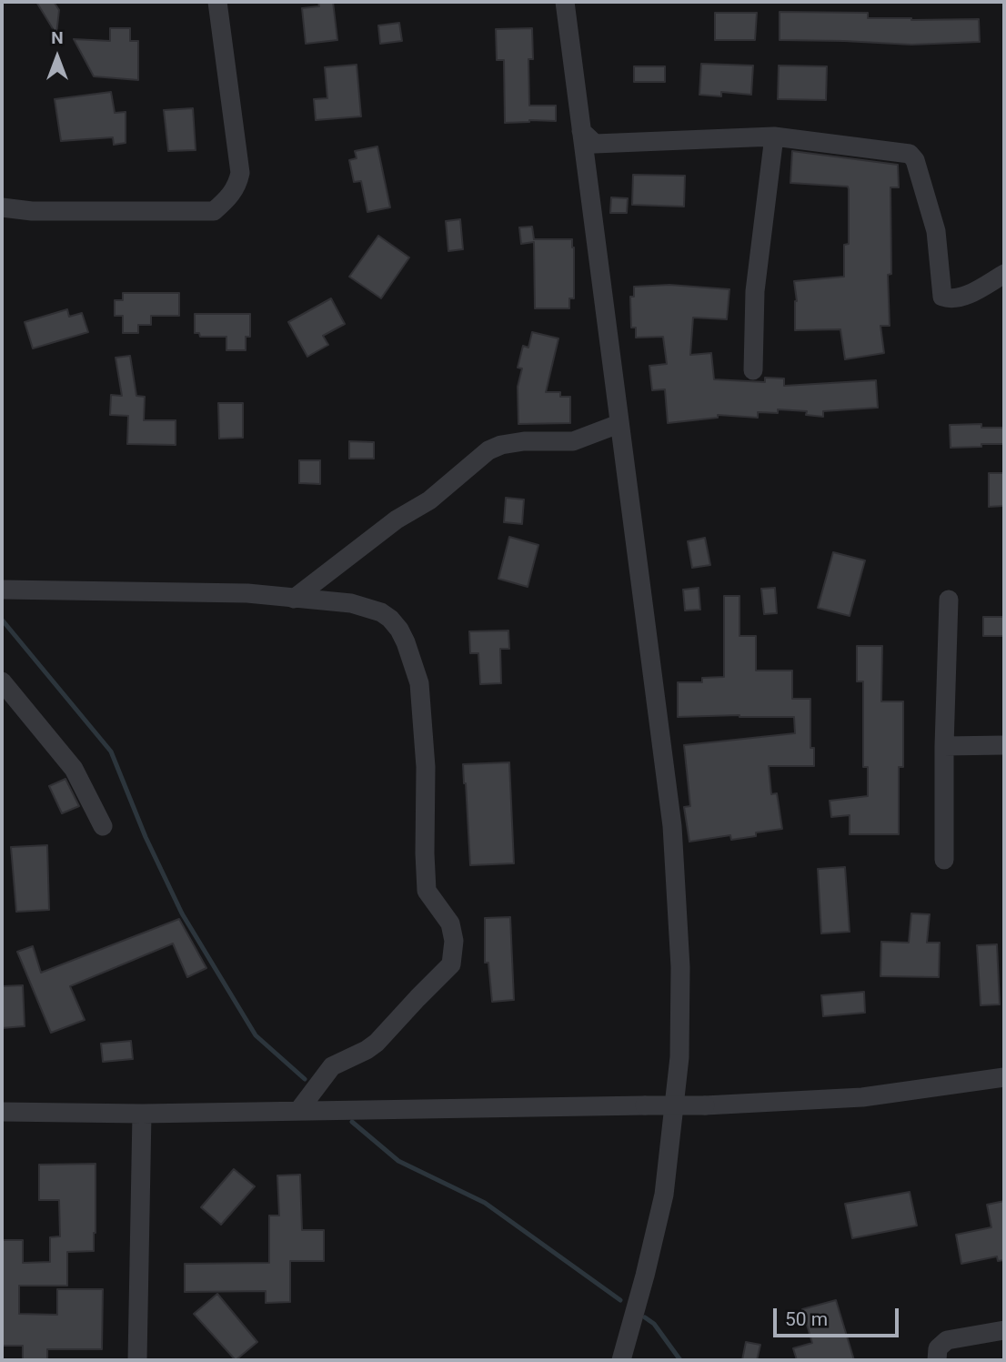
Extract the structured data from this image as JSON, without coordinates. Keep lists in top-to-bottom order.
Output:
{
  "scale_bar": "50 m",
  "north": "top"
}
